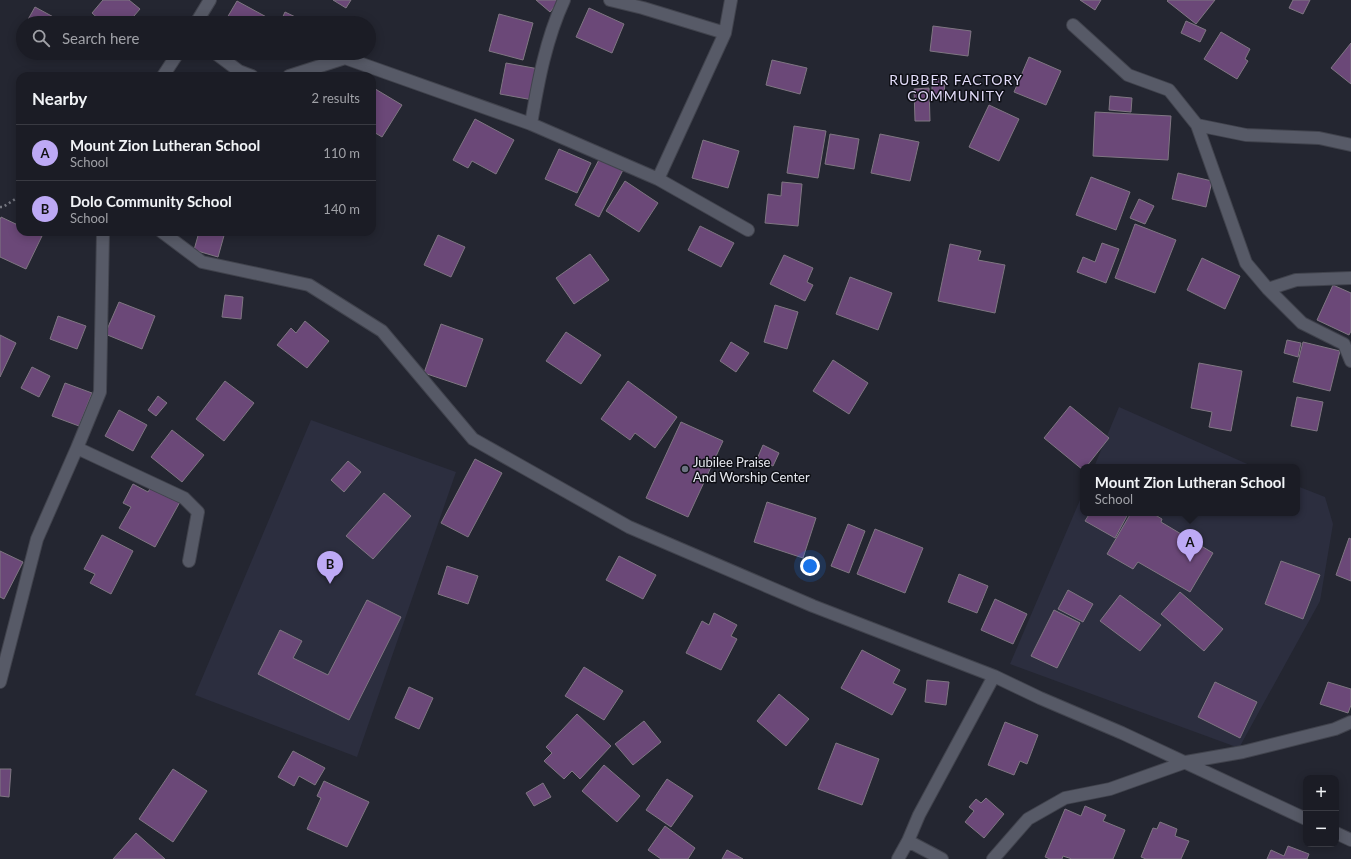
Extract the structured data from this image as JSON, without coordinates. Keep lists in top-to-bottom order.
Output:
{
  "districts": ["RUBBER FACTORY COMMUNITY"],
  "places": ["Jubilee Praise And Worship Center"],
  "page": {
    "search": "Search here",
    "heading": ["Nearby", "2 results"],
    "list": [
      {
        "mark": "A",
        "name": "Mount Zion Lutheran School",
        "note": "School",
        "value": "110 m"
      },
      {
        "mark": "B",
        "name": "Dolo Community School",
        "note": "School",
        "value": "140 m"
      }
    ],
    "popup": ["Mount Zion Lutheran School", "School"],
    "pins": ["A", "B"],
    "map_buttons": ["+", "−"]
  }
}
